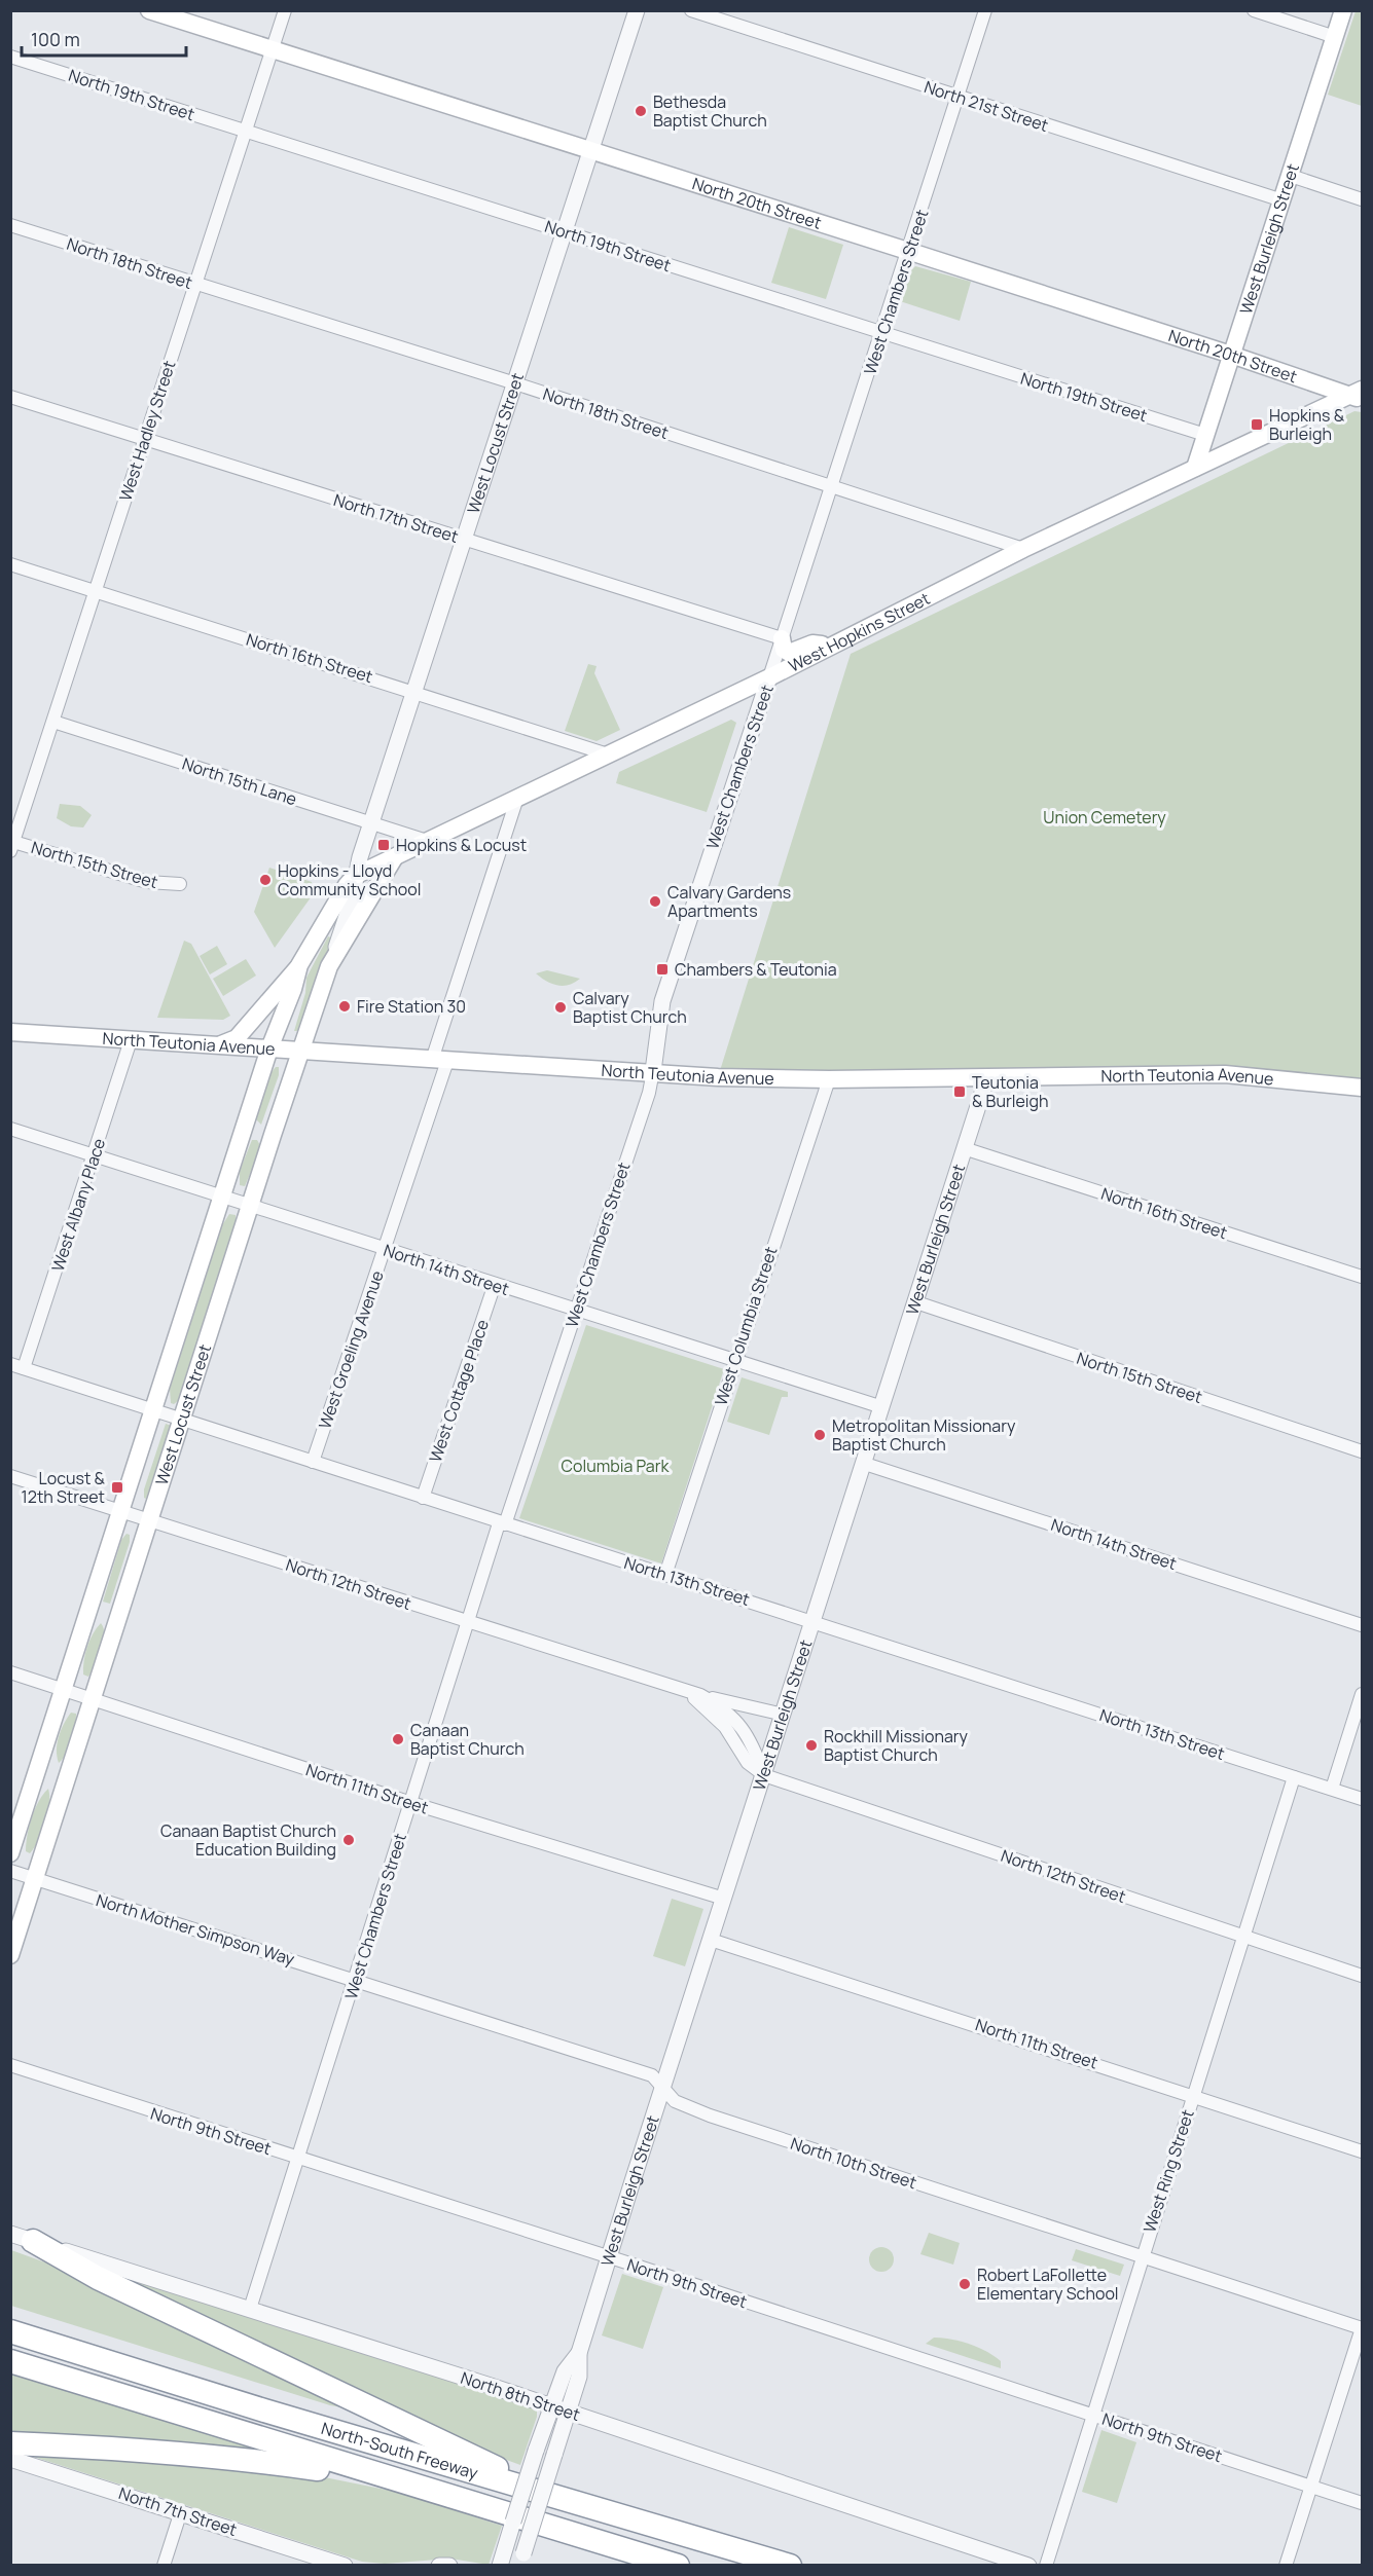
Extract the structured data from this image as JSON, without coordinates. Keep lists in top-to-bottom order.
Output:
{
  "streets": {
    "highway": ["North-South Freeway"],
    "main road": [
      "North 20th Street",
      "West Burleigh Street",
      "West Locust Street",
      "West Hopkins Street",
      "North Teutonia Avenue"
    ],
    "street": [
      "North 19th Street",
      "North 21st Street",
      "North 18th Street",
      "West Chambers Street",
      "West Hadley Street",
      "North 17th Street",
      "North 16th Street",
      "North 15th Lane",
      "North 15th Street",
      "West Albany Place",
      "North 14th Street",
      "West Columbia Street",
      "West Groeling Avenue",
      "West Cottage Place",
      "North 13th Street",
      "North 12th Street",
      "North 11th Street",
      "North Mother Simpson Way",
      "North 9th Street",
      "North 10th Street",
      "West Ring Street",
      "North 8th Street",
      "North 7th Street"
    ]
  },
  "crossings": [
    ["North 19th Street", "West Burleigh Street"],
    ["North 19th Street", "West Chambers Street"],
    ["North 19th Street", "West Hadley Street"],
    ["North 19th Street", "West Locust Street"],
    ["North 21st Street", "West Burleigh Street"],
    ["North 21st Street", "West Chambers Street"],
    ["North 20th Street", "West Burleigh Street"],
    ["North 20th Street", "West Chambers Street"],
    ["North 20th Street", "West Hadley Street"],
    ["North 20th Street", "West Locust Street"],
    ["North 20th Street", "West Hopkins Street"],
    ["West Burleigh Street", "West Hopkins Street"],
    ["West Burleigh Street", "North 16th Street"],
    ["West Burleigh Street", "North 15th Street"],
    ["West Burleigh Street", "North Teutonia Avenue"],
    ["West Burleigh Street", "North 14th Street"],
    ["West Burleigh Street", "North 13th Street"],
    ["West Burleigh Street", "North 12th Street"],
    ["West Burleigh Street", "North 11th Street"],
    ["West Burleigh Street", "North 9th Street"],
    ["West Burleigh Street", "North 10th Street"],
    ["West Burleigh Street", "North 8th Street"],
    ["North 18th Street", "West Chambers Street"],
    ["North 18th Street", "West Hadley Street"],
    ["North 18th Street", "West Locust Street"],
    ["North 18th Street", "West Hopkins Street"],
    ["West Chambers Street", "North 17th Street"],
    ["West Chambers Street", "West Hopkins Street"],
    ["West Chambers Street", "North Teutonia Avenue"],
    ["West Chambers Street", "North 14th Street"],
    ["West Chambers Street", "North 13th Street"],
    ["West Chambers Street", "North 12th Street"],
    ["West Chambers Street", "North 11th Street"],
    ["West Chambers Street", "North Mother Simpson Way"],
    ["West Chambers Street", "North 9th Street"],
    ["West Chambers Street", "North 10th Street"],
    ["West Chambers Street", "North 8th Street"],
    ["West Hadley Street", "North 17th Street"],
    ["West Hadley Street", "North 16th Street"],
    ["West Hadley Street", "North 15th Lane"],
    ["West Hadley Street", "North 15th Street"],
    ["West Locust Street", "North 17th Street"],
    ["West Locust Street", "West Hopkins Street"],
    ["West Locust Street", "North 16th Street"],
    ["West Locust Street", "North 15th Lane"],
    ["West Locust Street", "North Teutonia Avenue"],
    ["West Locust Street", "North 14th Street"],
    ["West Locust Street", "North 13th Street"],
    ["West Locust Street", "North 12th Street"],
    ["West Locust Street", "North 11th Street"],
    ["West Locust Street", "North Mother Simpson Way"],
    ["West Hopkins Street", "North 16th Street"],
    ["West Hopkins Street", "North 15th Lane"],
    ["West Hopkins Street", "West Groeling Avenue"],
    ["North Teutonia Avenue", "West Albany Place"],
    ["North Teutonia Avenue", "West Columbia Street"],
    ["North Teutonia Avenue", "West Groeling Avenue"],
    ["West Albany Place", "North 14th Street"],
    ["West Albany Place", "North 13th Street"],
    ["North 14th Street", "West Columbia Street"],
    ["North 14th Street", "West Groeling Avenue"],
    ["North 14th Street", "West Cottage Place"],
    ["West Columbia Street", "North 13th Street"],
    ["West Groeling Avenue", "North 13th Street"],
    ["West Cottage Place", "North 13th Street"],
    ["North 13th Street", "West Ring Street"],
    ["North 12th Street", "West Ring Street"],
    ["North 11th Street", "West Ring Street"],
    ["North Mother Simpson Way", "North 10th Street"],
    ["North 9th Street", "West Ring Street"],
    ["North 10th Street", "West Ring Street"]
  ],
  "parks": ["Union Cemetery", "Columbia Park"],
  "places": {
    "other": [
      "Bethesda Baptist Church",
      "Hopkins - Lloyd Community School",
      "Calvary Gardens Apartments",
      "Fire Station 30",
      "Calvary Baptist Church",
      "Metropolitan Missionary Baptist Church",
      "Canaan Baptist Church",
      "Rockhill Missionary Baptist Church",
      "Canaan Baptist Church Education Building",
      "Robert LaFollette Elementary School"
    ],
    "transit": [
      "Hopkins & Burleigh",
      "Hopkins & Locust",
      "Chambers & Teutonia",
      "Teutonia & Burleigh",
      "Locust & 12th Street"
    ]
  },
  "scale_bar": "100 m"
}
